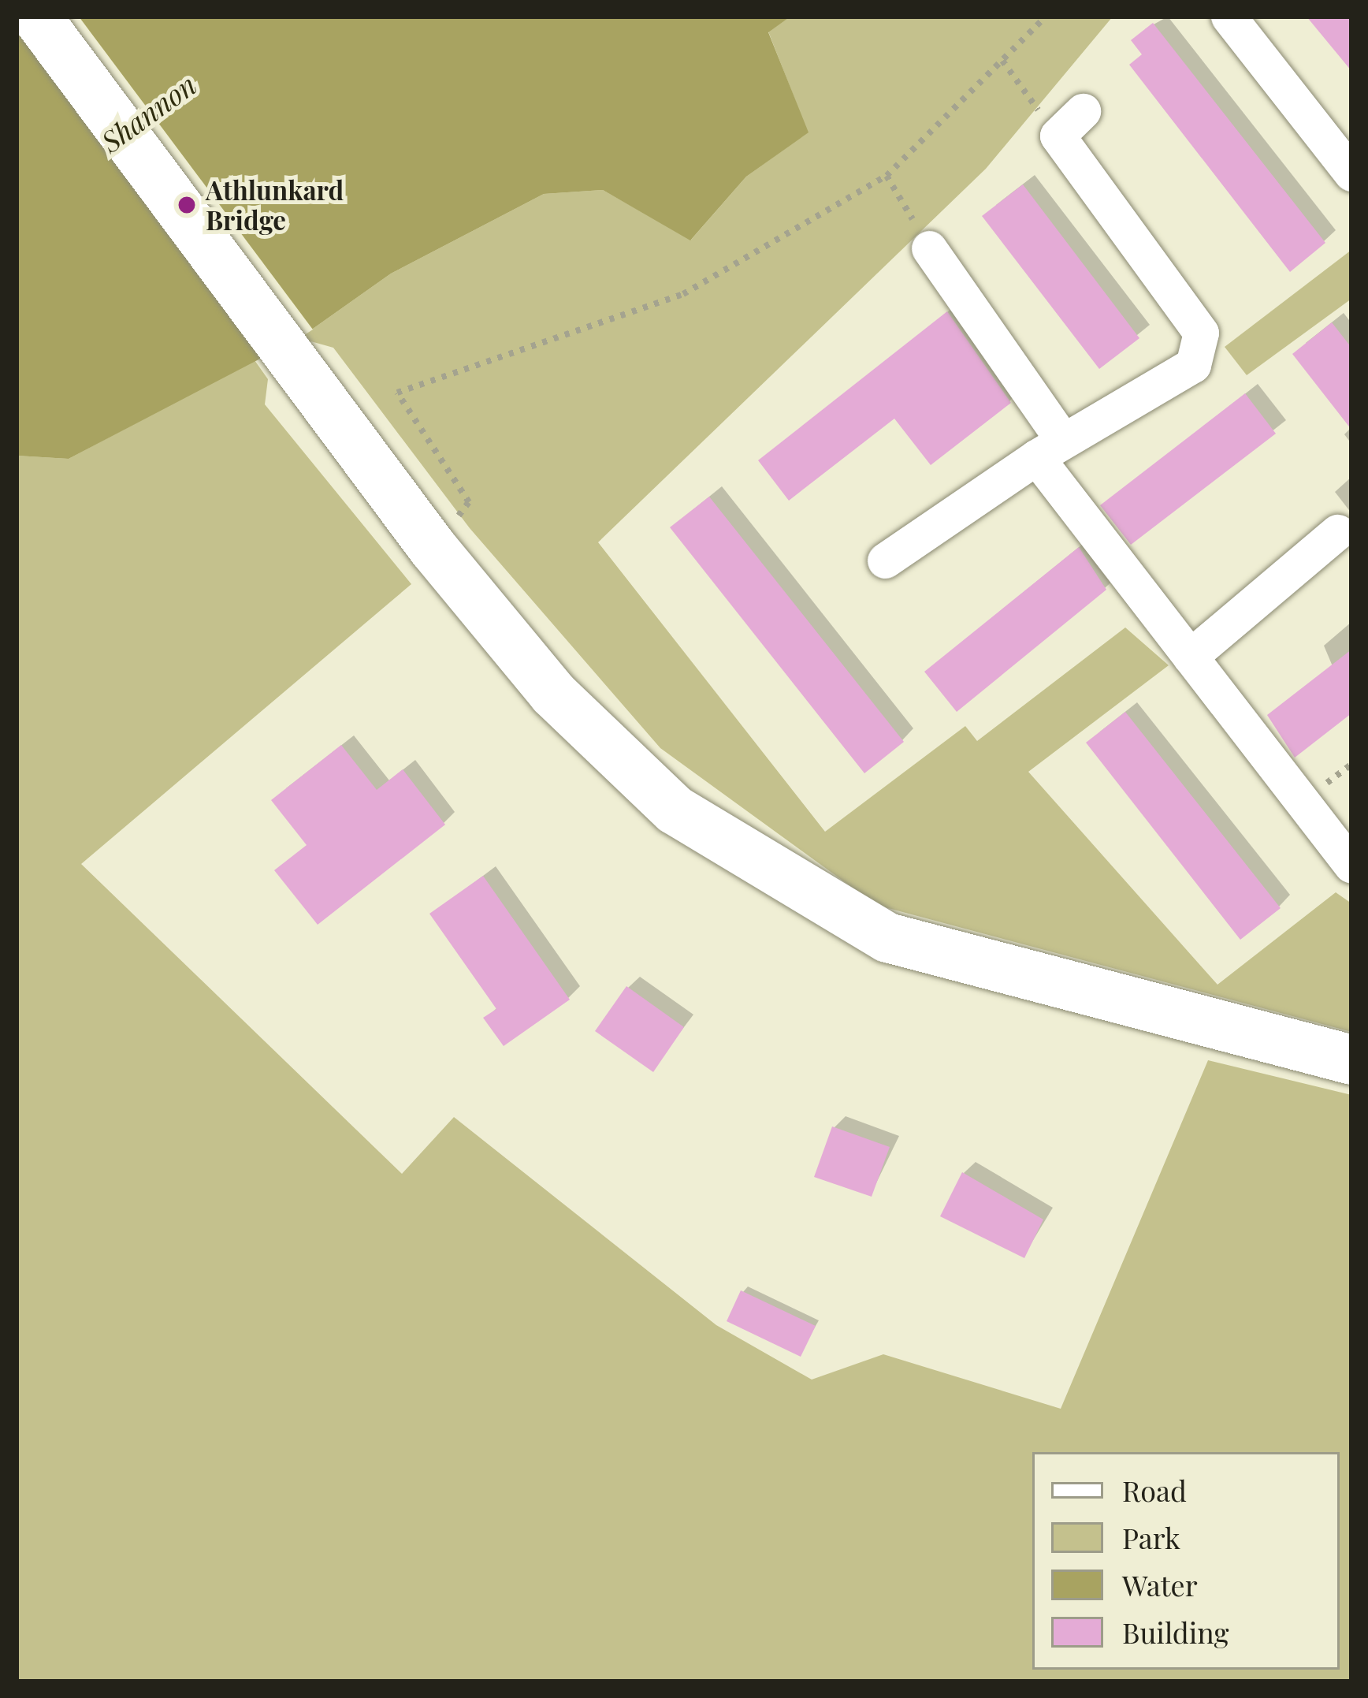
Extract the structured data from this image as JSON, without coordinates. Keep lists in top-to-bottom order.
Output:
{
  "water": ["Shannon"],
  "places": ["Athlunkard Bridge"],
  "legend": [
    "Road",
    "Park",
    "Water",
    "Building"
  ]
}
